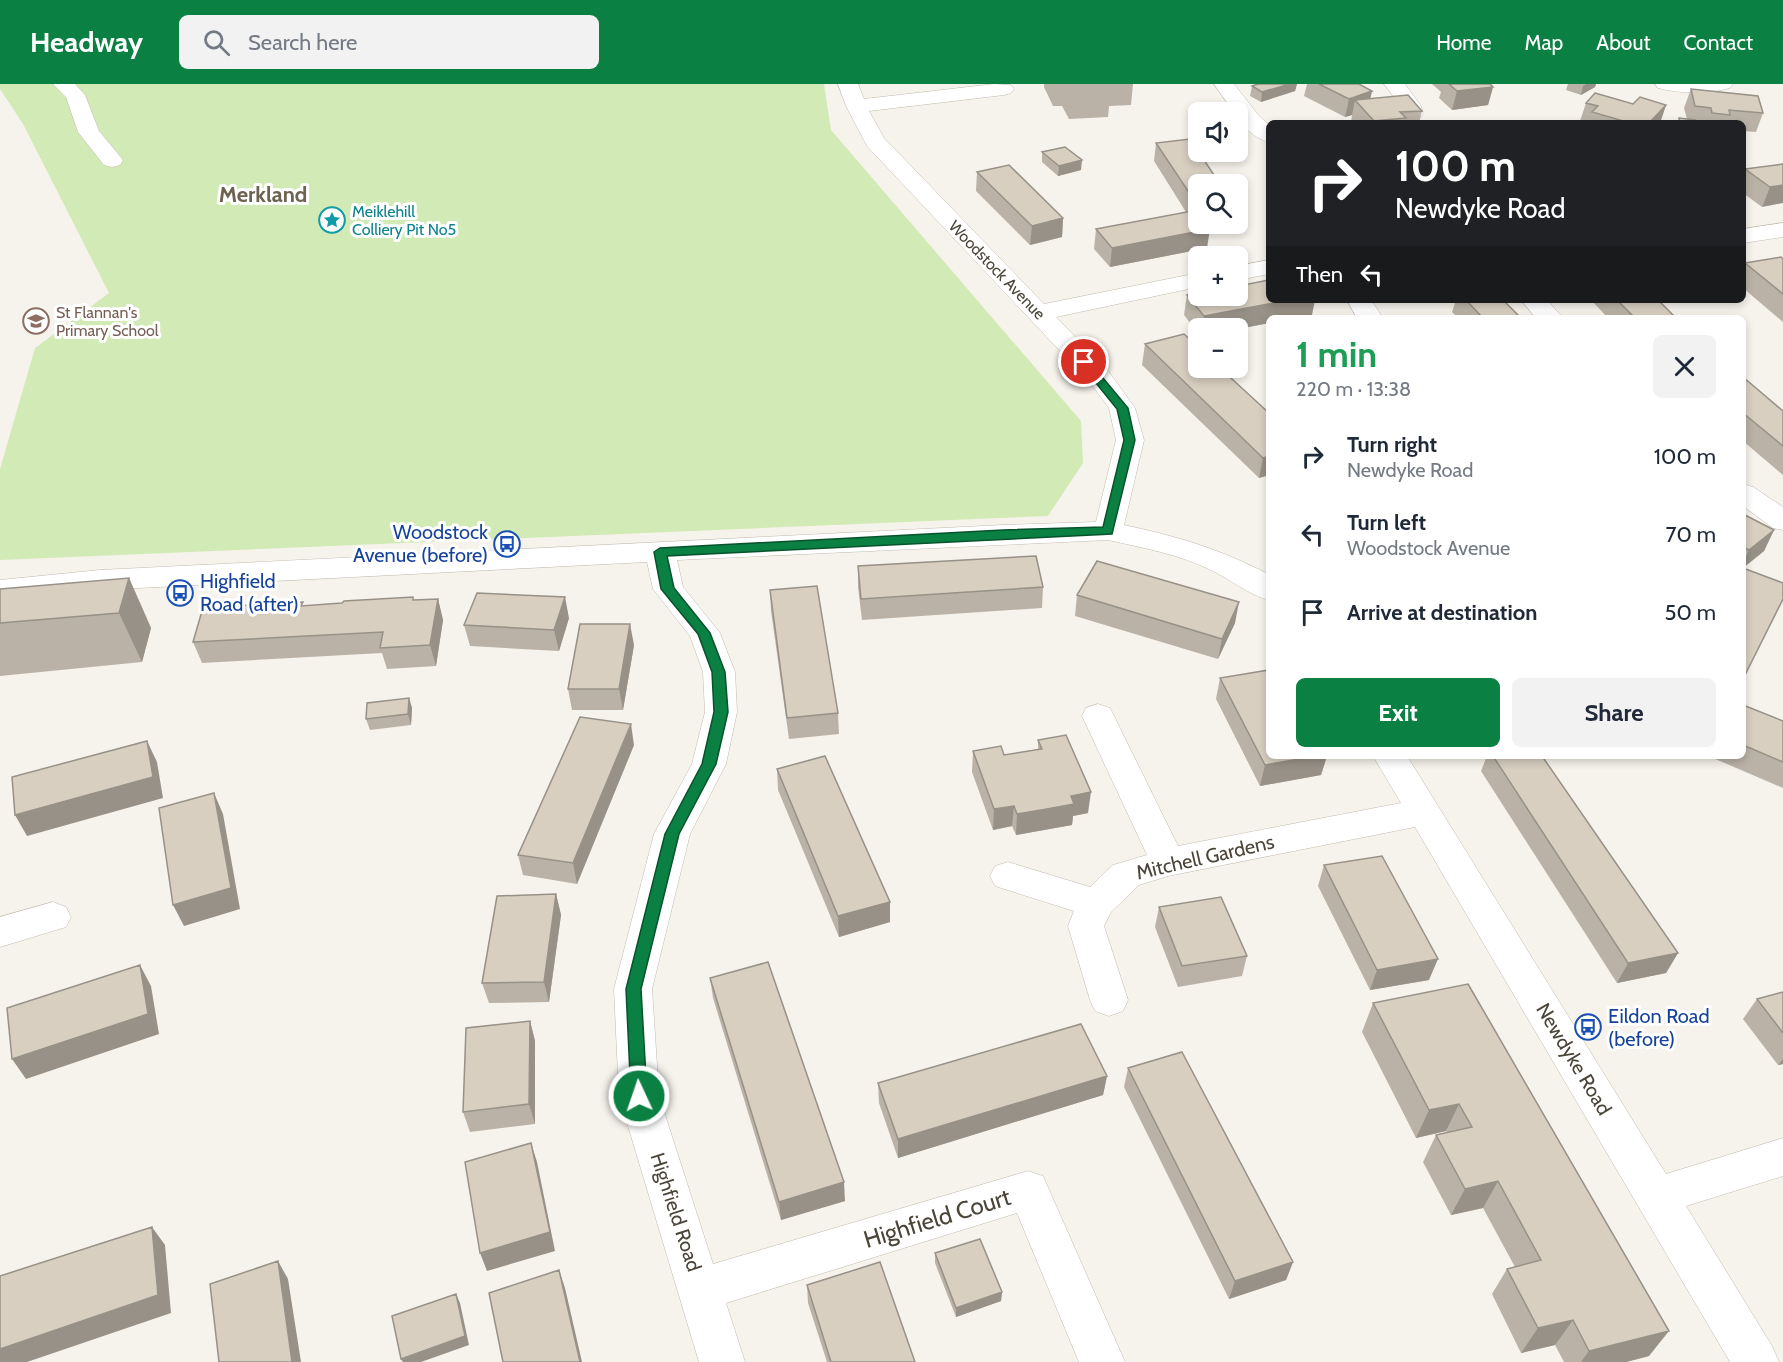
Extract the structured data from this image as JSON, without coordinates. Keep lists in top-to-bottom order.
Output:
{
  "streets": {
    "street": [
      "Woodstock Avenue",
      "Mitchell Gardens",
      "Newdyke Road",
      "Highfield Road",
      "Highfield Court"
    ]
  },
  "crossings": [
    ["Mitchell Gardens", "Newdyke Road"],
    ["Highfield Road", "Highfield Court"]
  ],
  "districts": ["Merkland"],
  "places": {
    "place": ["Meiklehill Colliery Pit No5"],
    "school or university": ["St Flannan's Primary School"],
    "bus stop": ["Woodstock Avenue (before)", "Highfield Road (after)", "Eildon Road (before)"]
  },
  "page": {
    "header": "Headway",
    "search": "Search here",
    "nav": [
      "Home",
      "Map",
      "About",
      "Contact"
    ],
    "map_buttons": ["+", "−"],
    "turn": ["100 m", "Newdyke Road"],
    "then": "Then",
    "heading": ["1 min", "220 m · 13:38"],
    "list": [
      {
        "name": "Turn right",
        "note": "Newdyke Road",
        "value": "100 m"
      },
      {
        "name": "Turn left",
        "note": "Woodstock Avenue",
        "value": "70 m"
      },
      {
        "name": "Arrive at destination",
        "value": "50 m"
      }
    ],
    "buttons": ["Exit", "Share"]
  }
}
